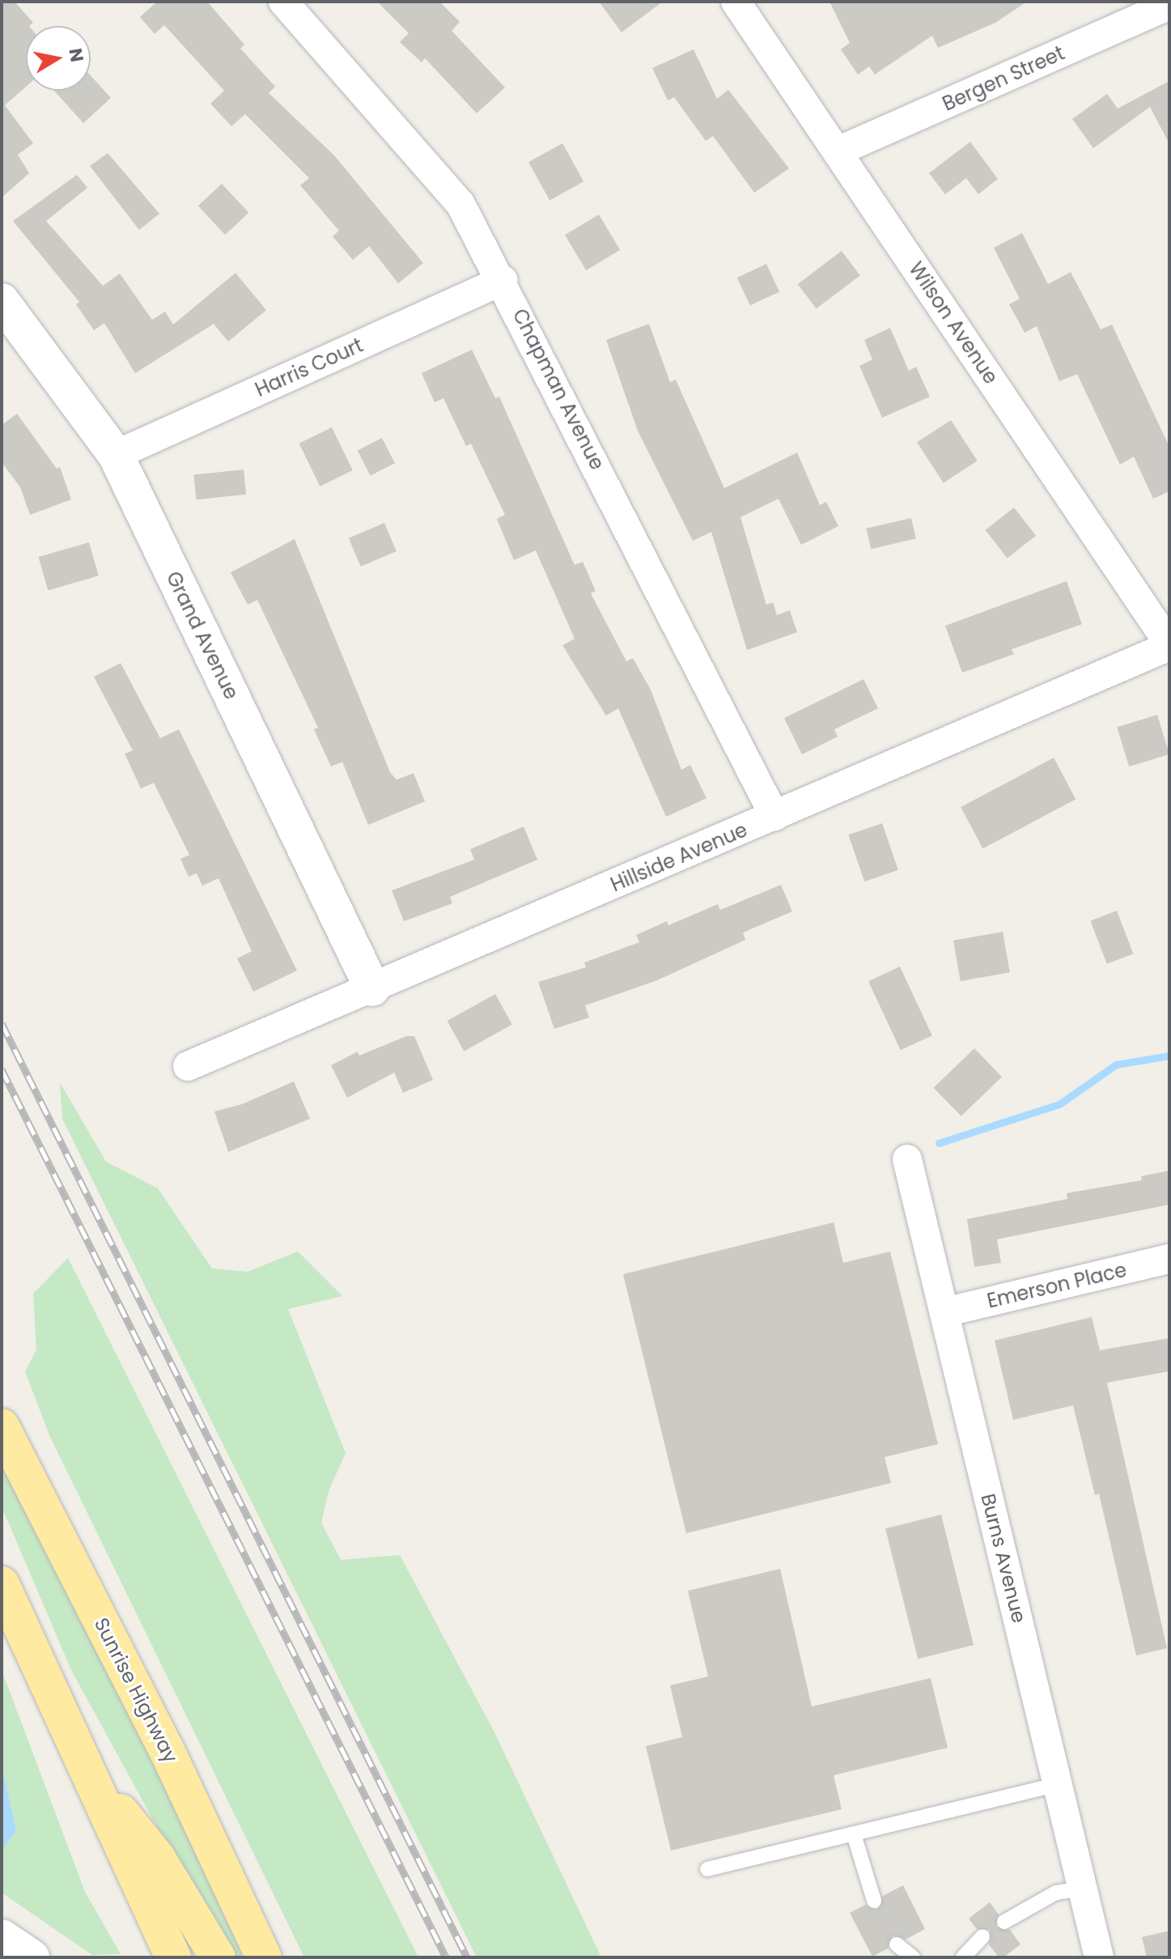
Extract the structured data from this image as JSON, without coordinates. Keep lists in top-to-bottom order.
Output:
{
  "streets": {
    "highway": ["Sunrise Highway"],
    "street": [
      "Bergen Street",
      "Wilson Avenue",
      "Harris Court",
      "Chapman Avenue",
      "Grand Avenue",
      "Hillside Avenue",
      "Emerson Place",
      "Burns Avenue"
    ]
  },
  "crossings": [
    ["Bergen Street", "Wilson Avenue"],
    ["Wilson Avenue", "Hillside Avenue"],
    ["Harris Court", "Chapman Avenue"],
    ["Harris Court", "Grand Avenue"],
    ["Chapman Avenue", "Hillside Avenue"],
    ["Grand Avenue", "Hillside Avenue"],
    ["Emerson Place", "Burns Avenue"]
  ],
  "north": "right"
}
